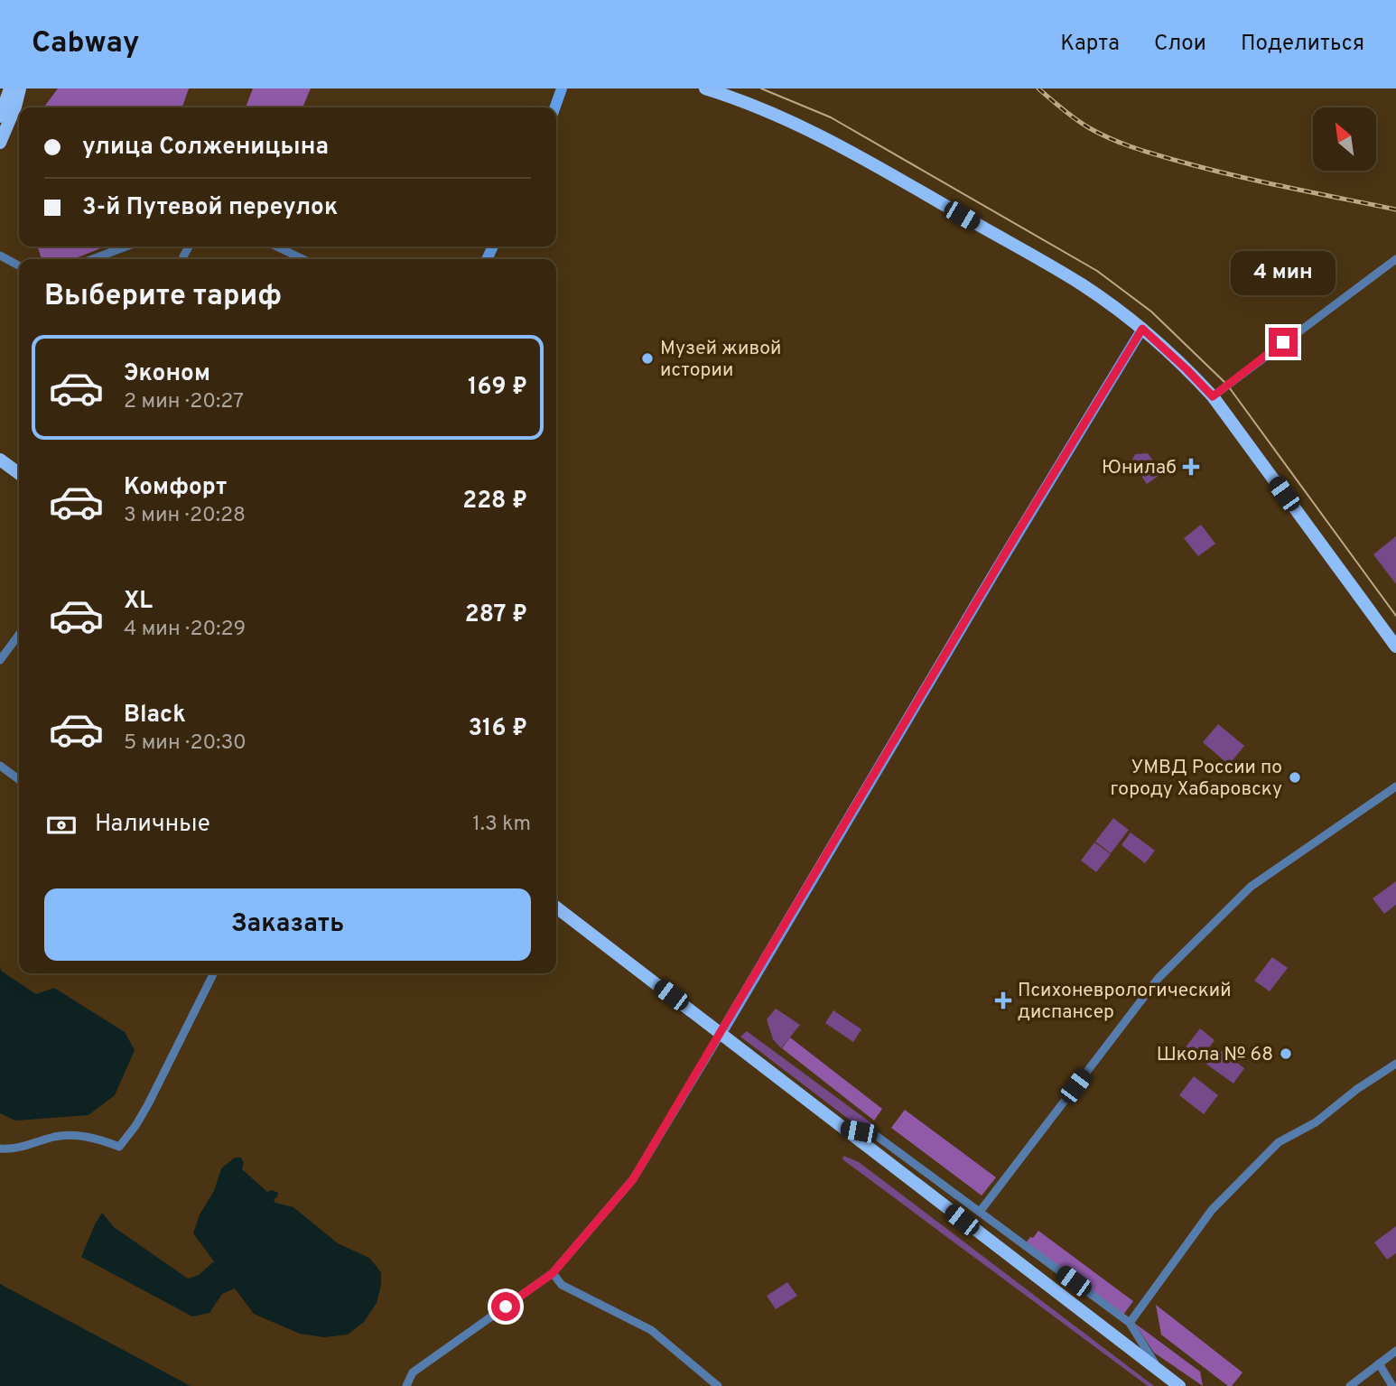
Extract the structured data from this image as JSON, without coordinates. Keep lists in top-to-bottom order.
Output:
{
  "places": {
    "other": ["Музей живой истории", "УМВД России по городу Хабаровску", "Школа № 68"],
    "health": ["Юнилаб", "Психоневрологический диспансер"]
  },
  "north": "top left",
  "page": {
    "header": "Cabway",
    "nav": ["Карта", "Слои", "Поделиться"],
    "banner": ["улица Солженицына", "3-й Путевой переулок"],
    "bubble": "4 мин",
    "heading": "Выберите тариф",
    "list": [
      {
        "name": "Эконом",
        "note": "2 мин · 20:27",
        "value": "169 ₽"
      },
      {
        "name": "Комфорт",
        "note": "3 мин · 20:28",
        "value": "228 ₽"
      },
      {
        "name": "XL",
        "note": "4 мин · 20:29",
        "value": "287 ₽"
      },
      {
        "name": "Black",
        "note": "5 мин · 20:30",
        "value": "316 ₽"
      }
    ],
    "pay": ["Наличные", "1.3 km"],
    "buttons": "Заказать"
  }
}
